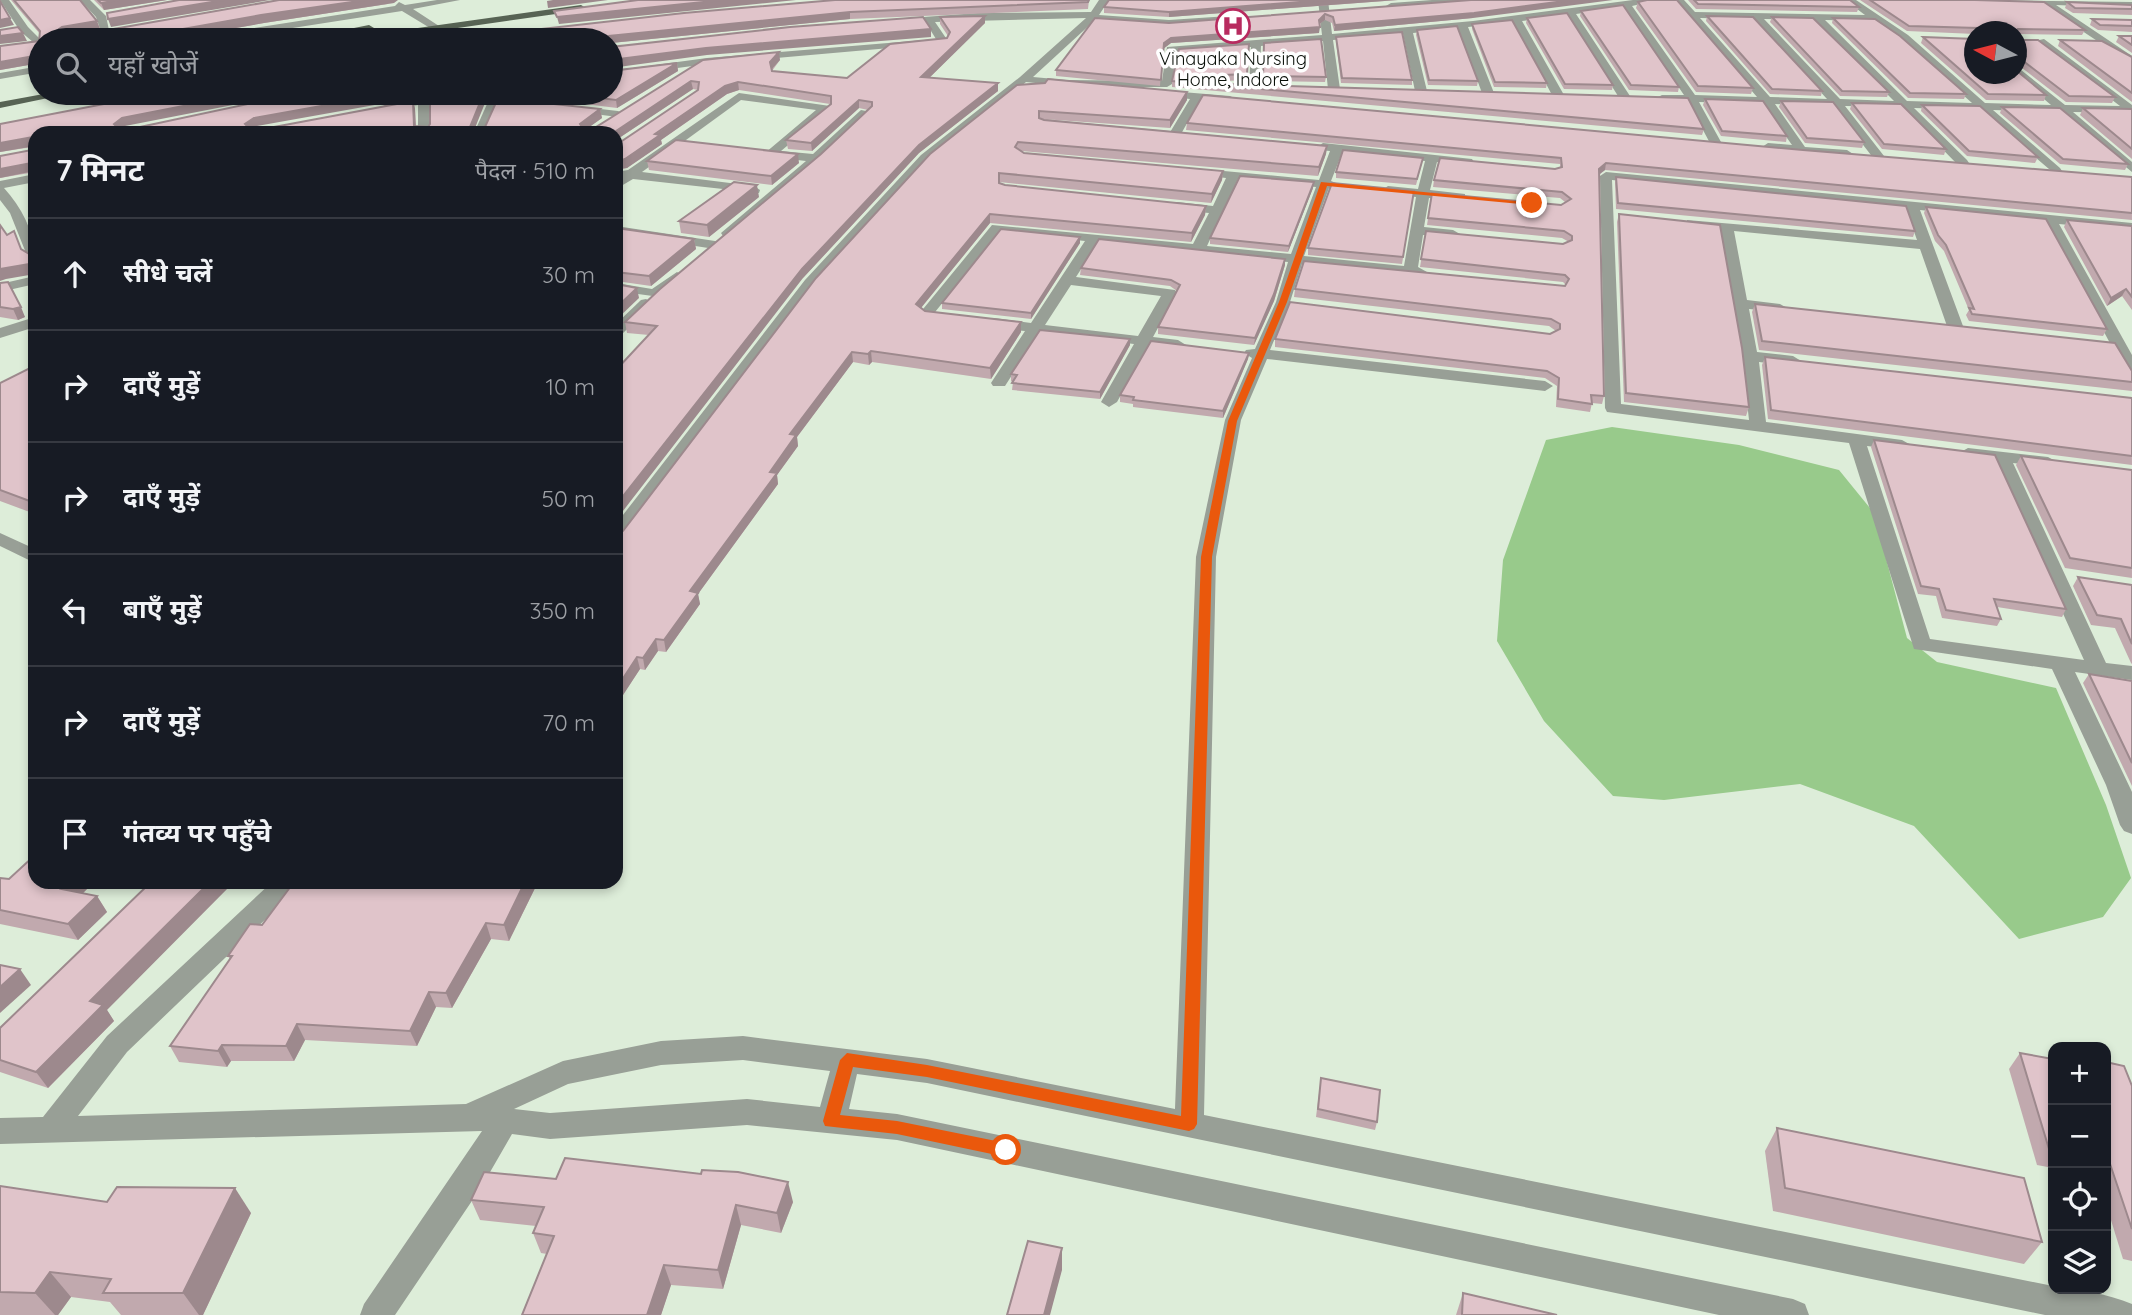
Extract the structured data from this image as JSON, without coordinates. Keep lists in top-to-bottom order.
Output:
{
  "places": {
    "hospital": ["Vinayaka Nursing Home, Indore"]
  },
  "north": "left",
  "page": {
    "search": "यहाँ खोजें",
    "heading": ["7 मिनट", "पैदल · 510 m"],
    "list": [
      ["सीधे चलें", "30 m"],
      ["दाएँ मुड़ें", "10 m"],
      ["दाएँ मुड़ें", "50 m"],
      ["बाएँ मुड़ें", "350 m"],
      ["दाएँ मुड़ें", "70 m"],
      "गंतव्य पर पहुँचे"
    ],
    "map_buttons": ["+", "−"]
  }
}
